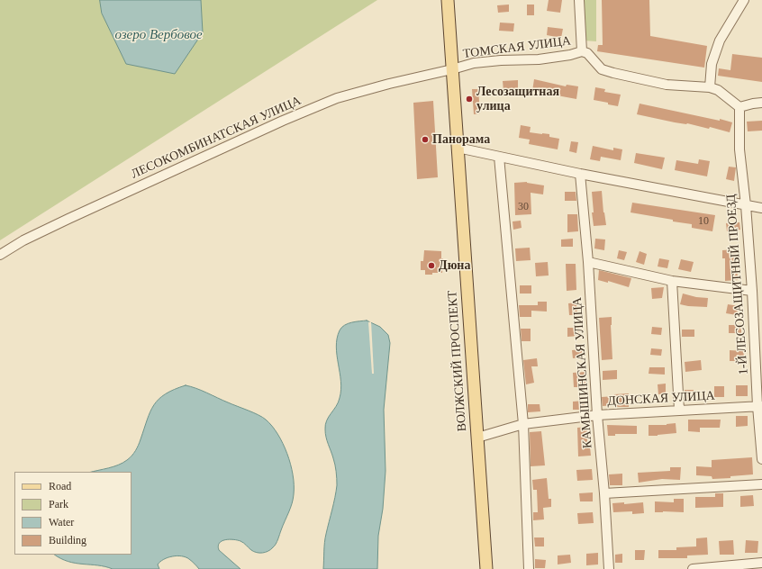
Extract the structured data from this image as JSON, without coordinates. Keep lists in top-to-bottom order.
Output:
{
  "streets": {
    "main road": ["ВОЛЖСКИЙ ПРОСПЕКТ"],
    "street": [
      "ТОМСКАЯ УЛИЦА",
      "ЛЕСОКОМБИНАТСКАЯ УЛИЦА",
      "1-Й ЛЕСОЗАЩИТНЫЙ ПРОЕЗД",
      "КАМЫШИНСКАЯ УЛИЦА",
      "ДОНСКАЯ УЛИЦА"
    ]
  },
  "crossings": [
    ["ТОМСКАЯ УЛИЦА", "ЛЕСОКОМБИНАТСКАЯ УЛИЦА"],
    ["ТОМСКАЯ УЛИЦА", "1-Й ЛЕСОЗАЩИТНЫЙ ПРОЕЗД"],
    ["ТОМСКАЯ УЛИЦА", "ВОЛЖСКИЙ ПРОСПЕКТ"],
    ["ЛЕСОКОМБИНАТСКАЯ УЛИЦА", "ВОЛЖСКИЙ ПРОСПЕКТ"],
    ["1-Й ЛЕСОЗАЩИТНЫЙ ПРОЕЗД", "ДОНСКАЯ УЛИЦА"],
    ["ВОЛЖСКИЙ ПРОСПЕКТ", "ДОНСКАЯ УЛИЦА"],
    ["КАМЫШИНСКАЯ УЛИЦА", "ДОНСКАЯ УЛИЦА"]
  ],
  "water": ["озеро Вербовое"],
  "places": ["Лесозащитная улица", "Панорама", "Дюна"],
  "house_numbers": ["30", "10"],
  "legend": [
    "Road",
    "Park",
    "Water",
    "Building"
  ]
}
